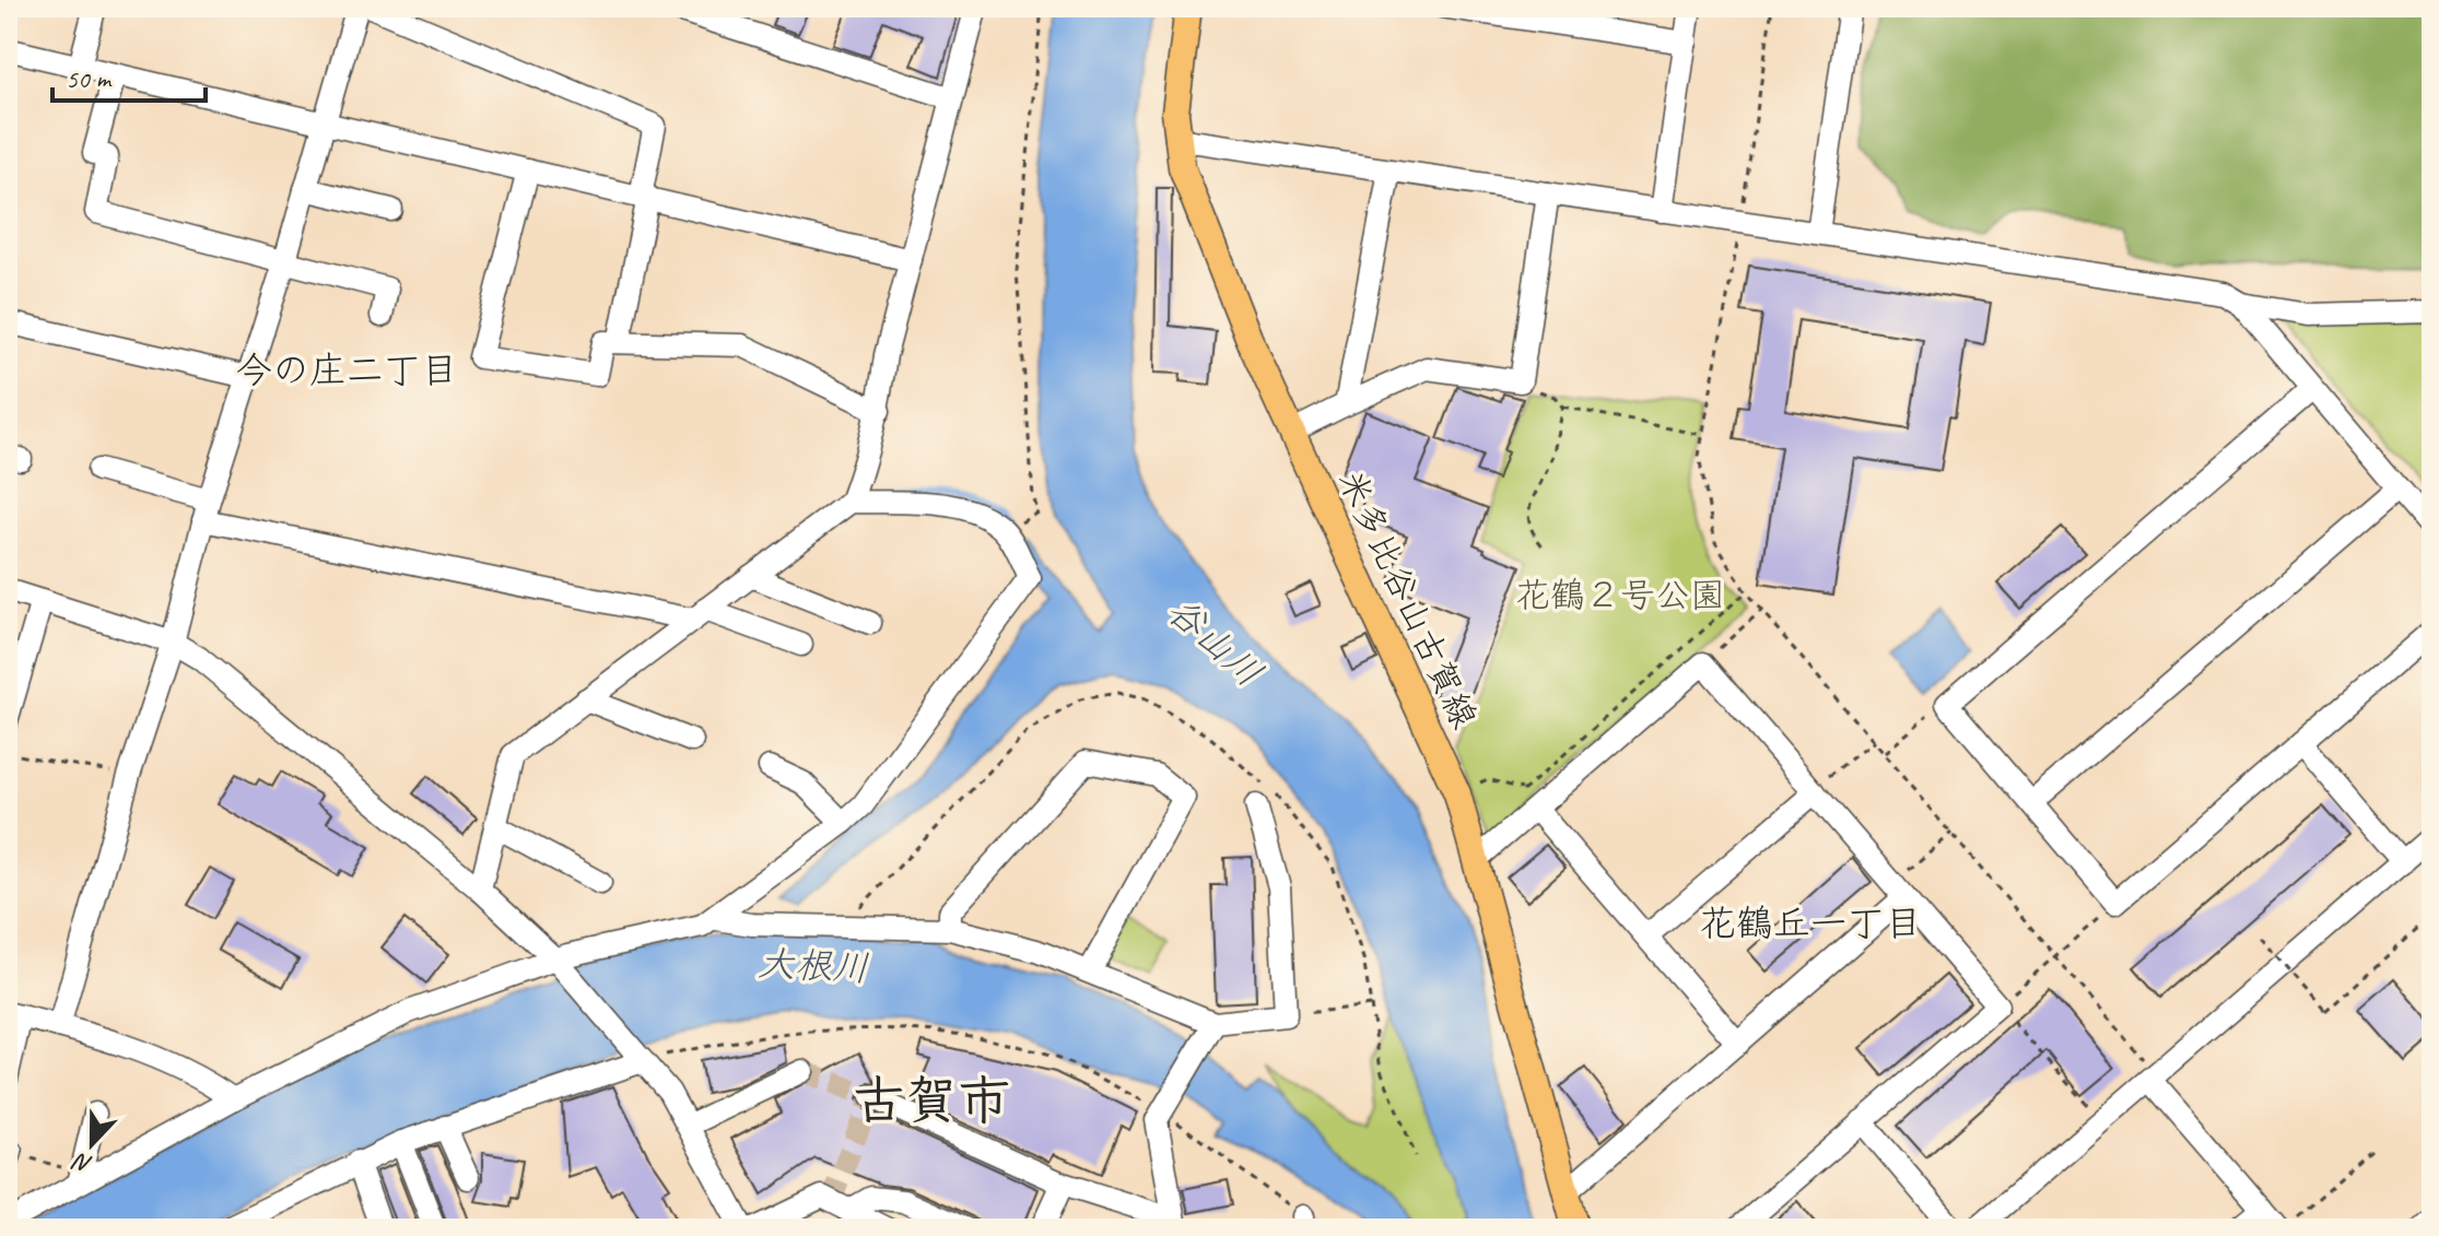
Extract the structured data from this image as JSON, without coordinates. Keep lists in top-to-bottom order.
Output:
{
  "streets": {
    "main road": ["米多比谷山古賀線"]
  },
  "districts": ["今の庄二丁目", "花鶴丘一丁目", "古賀市"],
  "water": ["谷山川", "大根川"],
  "parks": ["花鶴２号公園"],
  "scale_bar": "50 m",
  "north": "bottom"
}
